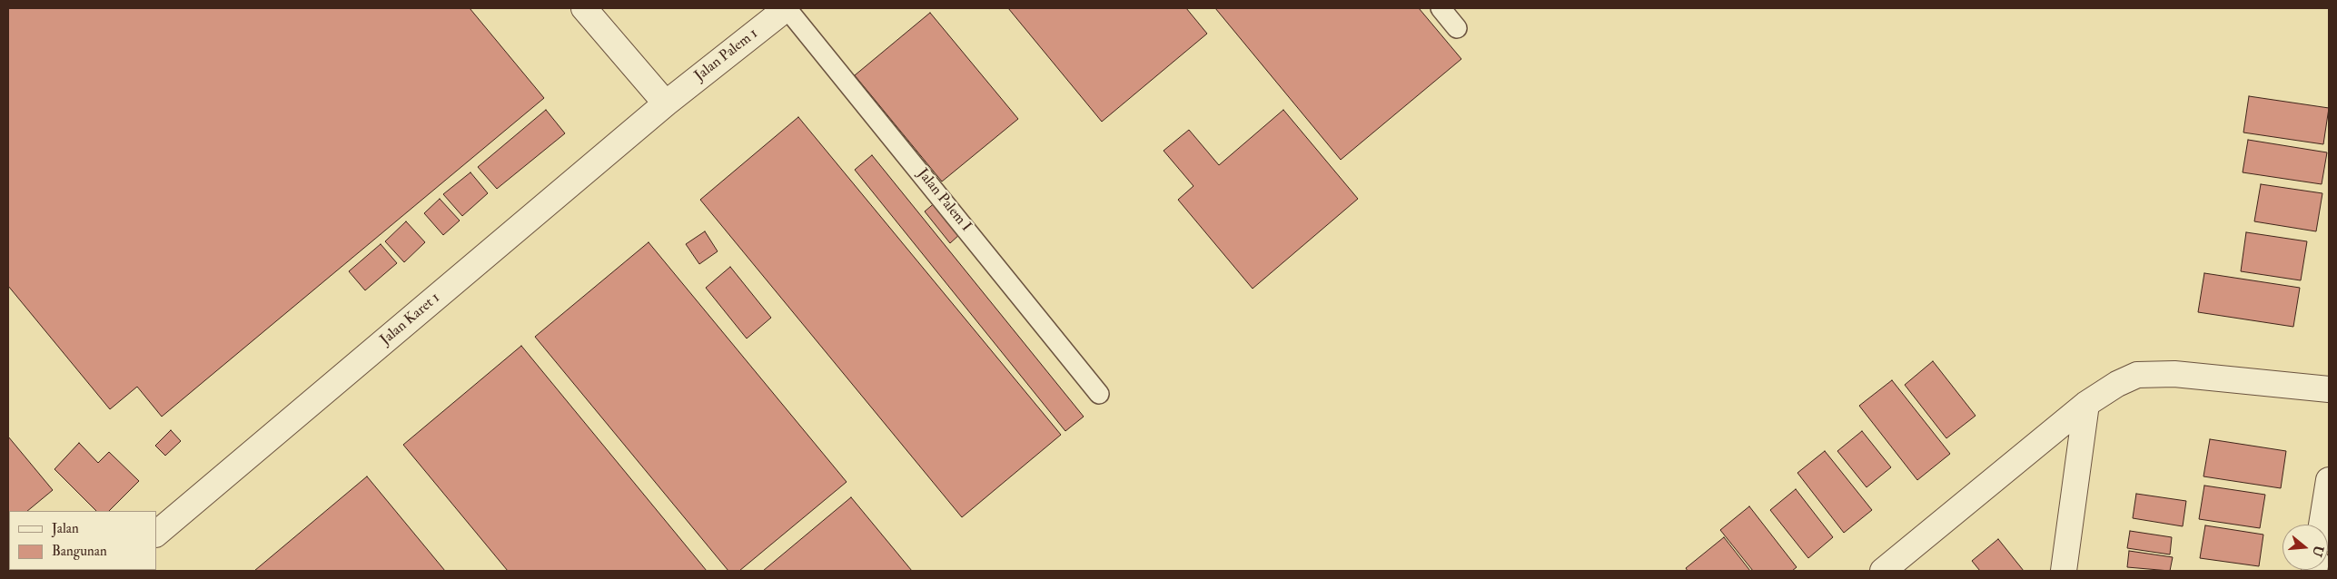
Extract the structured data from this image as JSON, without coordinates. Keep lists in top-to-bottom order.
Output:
{
  "streets": {
    "street": ["Jalan Palem 1", "Jalan Karet 1"],
    "lane": ["Jalan Palem I"]
  },
  "crossings": [
    ["Jalan Palem 1", "Jalan Palem I"],
    ["Jalan Palem 1", "Jalan Karet 1"]
  ],
  "legend": ["Jalan", "Bangunan"],
  "north": "right"
}
